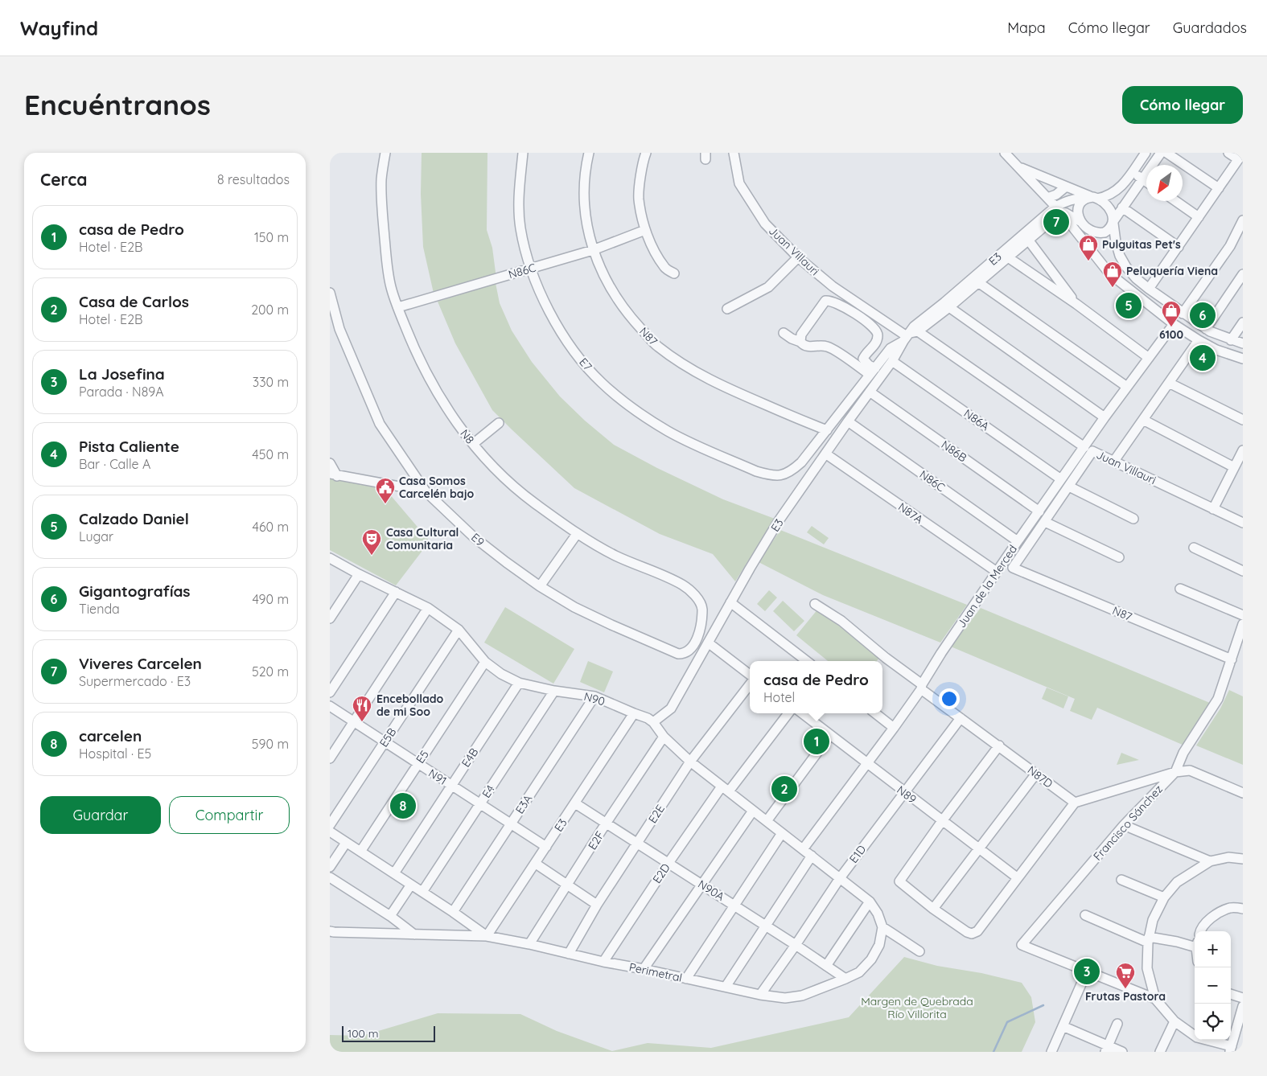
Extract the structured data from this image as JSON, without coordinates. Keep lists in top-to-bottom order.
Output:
{
  "streets": {
    "street": [
      "Juan Villauri",
      "E3",
      "N86C",
      "N87",
      "E7",
      "N86A",
      "N8",
      "N86B",
      "N87A",
      "E9",
      "Juan de la Merced",
      "N90",
      "E5B",
      "E5",
      "E4B",
      "N91",
      "N87D",
      "E4",
      "N89",
      "E3A",
      "E2E",
      "Francisco Sánchez",
      "E2F",
      "E1D",
      "E2D",
      "N90A",
      "Perimetral"
    ]
  },
  "crossings": [
    ["Juan Villauri", "E3"],
    ["Juan Villauri", "N87"],
    ["Juan Villauri", "Juan de la Merced"],
    ["E3", "N86C"],
    ["E3", "N86A"],
    ["E3", "N86B"],
    ["E3", "N87A"],
    ["E3", "N90"],
    ["E3", "N91"],
    ["E3", "N90A"],
    ["E3", "Perimetral"],
    ["N86C", "N87"],
    ["N86C", "E7"],
    ["N86C", "N8"],
    ["N86C", "Juan de la Merced"],
    ["N87", "E7"],
    ["N87", "Francisco Sánchez"],
    ["N86A", "Juan de la Merced"],
    ["N8", "E9"],
    ["N86B", "Juan de la Merced"],
    ["N87A", "Juan de la Merced"],
    ["Juan de la Merced", "N90"],
    ["Juan de la Merced", "N87D"],
    ["Juan de la Merced", "N89"],
    ["N90", "E5B"],
    ["N90", "E5"],
    ["N90", "E4B"],
    ["N90", "E4"],
    ["N90", "E3A"],
    ["N90", "E2E"],
    ["N90", "E2F"],
    ["N90", "E1D"],
    ["N90", "E2D"],
    ["E5B", "N91"],
    ["E5", "N91"],
    ["E4B", "N91"],
    ["N91", "E4"],
    ["N91", "E3A"],
    ["N87D", "E1D"],
    ["N89", "E1D"],
    ["E2E", "N90A"],
    ["E2E", "Perimetral"],
    ["E2F", "N90A"],
    ["E2F", "Perimetral"],
    ["E1D", "N90A"],
    ["E1D", "Perimetral"],
    ["E2D", "N90A"],
    ["E2D", "Perimetral"],
    ["N90A", "Perimetral"]
  ],
  "parks": ["Margen de Quebrada Río Villorita"],
  "places": {
    "shop": ["Pulguitas Pet's", "Peluquería Viena", "6100"],
    "public building": ["Casa Somos Carcelén bajo"],
    "theatre": ["Casa Cultural Comunitaria"],
    "restaurant": ["Encebollado de mi Soo"],
    "supermarket": ["Frutas Pastora"]
  },
  "scale_bar": "100 m",
  "north": "bottom left",
  "page": {
    "header": "Wayfind",
    "nav": ["Mapa", "Cómo llegar", "Guardados"],
    "buttons": [
      "Cómo llegar",
      ["Guardar", "Compartir"]
    ],
    "title": "Encuéntranos",
    "heading": ["Cerca", "8 resultados"],
    "list": [
      {
        "mark": "1",
        "name": "casa de Pedro",
        "note": "Hotel · E2B",
        "value": "150 m"
      },
      {
        "mark": "2",
        "name": "Casa de Carlos",
        "note": "Hotel · E2B",
        "value": "200 m"
      },
      {
        "mark": "3",
        "name": "La Josefina",
        "note": "Parada · N89A",
        "value": "330 m"
      },
      {
        "mark": "4",
        "name": "Pista Caliente",
        "note": "Bar · Calle A",
        "value": "450 m"
      },
      {
        "mark": "5",
        "name": "Calzado Daniel",
        "note": "Lugar",
        "value": "460 m"
      },
      {
        "mark": "6",
        "name": "Gigantografías",
        "note": "Tienda",
        "value": "490 m"
      },
      {
        "mark": "7",
        "name": "Viveres Carcelen",
        "note": "Supermercado · E3",
        "value": "520 m"
      },
      {
        "mark": "8",
        "name": "carcelen",
        "note": "Hospital · E5",
        "value": "590 m"
      }
    ],
    "pins": [
      "7",
      "5",
      "6",
      "4",
      "1",
      "2",
      "8",
      "3"
    ],
    "popup": ["casa de Pedro", "Hotel"],
    "map_buttons": ["+", "−"],
    "scale": "100 m"
  }
}
